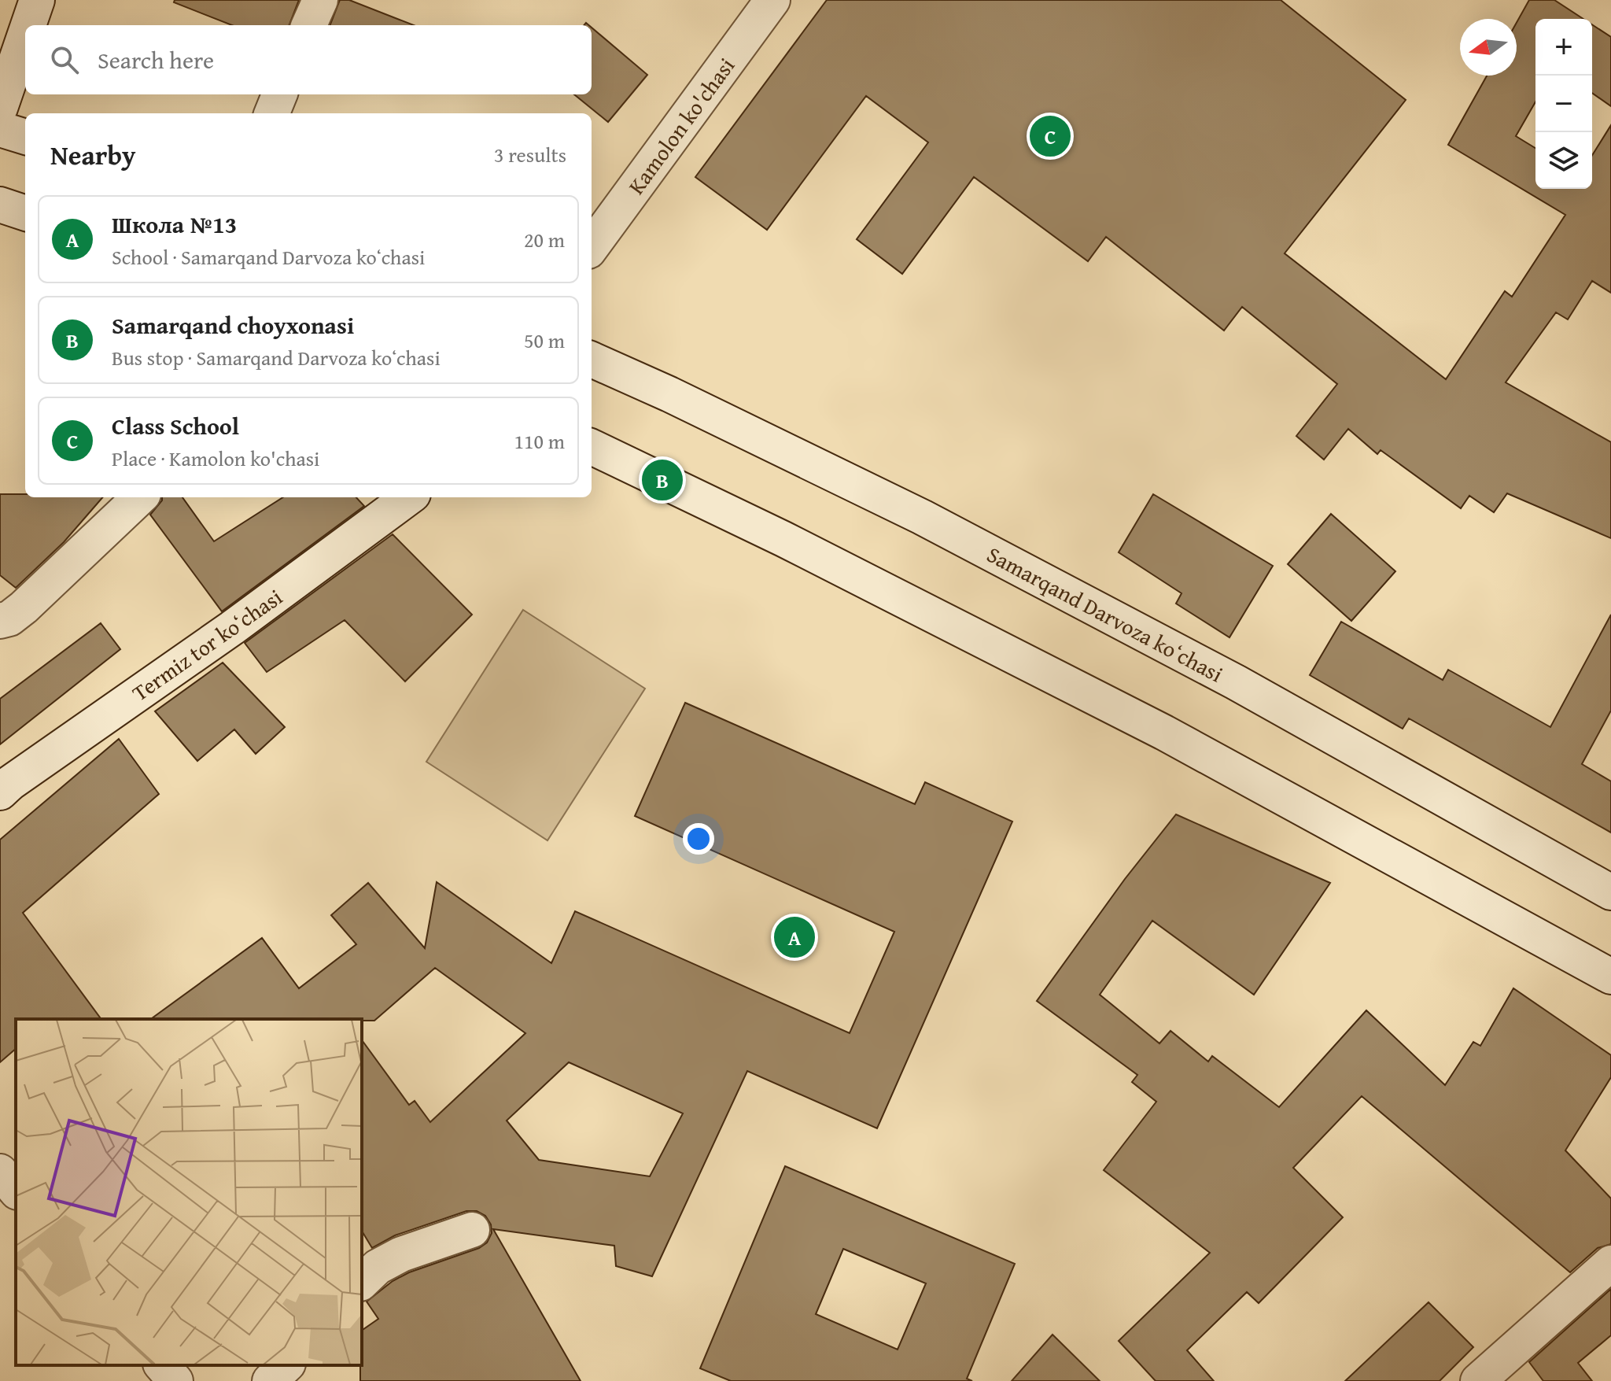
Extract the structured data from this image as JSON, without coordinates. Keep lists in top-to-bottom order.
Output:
{
  "streets": {
    "main road": ["Kamolon ko'chasi", "Samarqand Darvoza koʻchasi", "Termiz tor koʻchasi"]
  },
  "north": "left",
  "page": {
    "map_buttons": ["+", "−"],
    "search": "Search here",
    "pins": ["C", "B", "A"],
    "heading": ["Nearby", "3 results"],
    "list": [
      {
        "mark": "A",
        "name": "Школа №13",
        "note": "School · Samarqand Darvoza koʻchasi",
        "value": "20 m"
      },
      {
        "mark": "B",
        "name": "Samarqand choyxonasi",
        "note": "Bus stop · Samarqand Darvoza koʻchasi",
        "value": "50 m"
      },
      {
        "mark": "C",
        "name": "Class School",
        "note": "Place · Kamolon ko'chasi",
        "value": "110 m"
      }
    ]
  }
}
